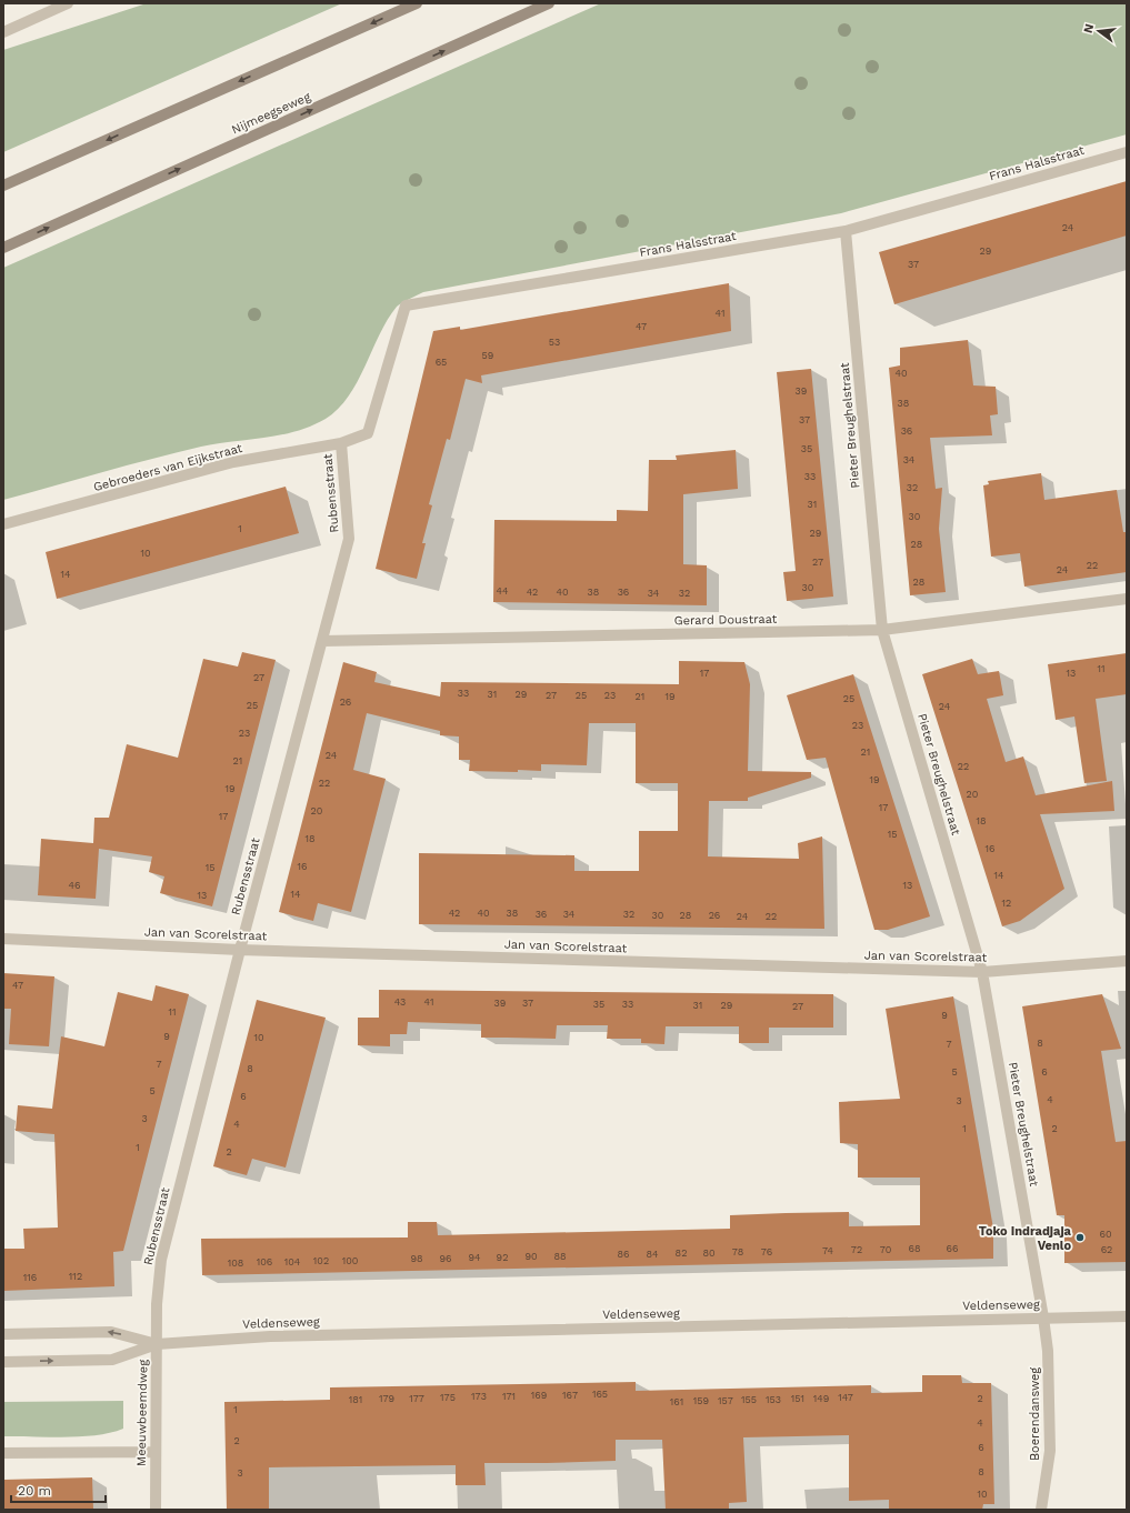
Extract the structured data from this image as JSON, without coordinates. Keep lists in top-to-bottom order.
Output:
{
  "streets": {
    "main road": ["Nijmeegseweg"],
    "street": [
      "Frans Halsstraat",
      "Pieter Breughelstraat",
      "Gebroeders van Eijkstraat",
      "Rubensstraat",
      "Gerard Doustraat",
      "Jan van Scorelstraat",
      "Veldenseweg",
      "Meeuwbeemdweg",
      "Boerendansweg"
    ]
  },
  "crossings": [
    ["Frans Halsstraat", "Pieter Breughelstraat"],
    ["Frans Halsstraat", "Gebroeders van Eijkstraat"],
    ["Frans Halsstraat", "Rubensstraat"],
    ["Pieter Breughelstraat", "Gerard Doustraat"],
    ["Pieter Breughelstraat", "Jan van Scorelstraat"],
    ["Pieter Breughelstraat", "Veldenseweg"],
    ["Pieter Breughelstraat", "Boerendansweg"],
    ["Gebroeders van Eijkstraat", "Rubensstraat"],
    ["Rubensstraat", "Gerard Doustraat"],
    ["Rubensstraat", "Jan van Scorelstraat"],
    ["Rubensstraat", "Veldenseweg"],
    ["Rubensstraat", "Meeuwbeemdweg"],
    ["Veldenseweg", "Meeuwbeemdweg"],
    ["Veldenseweg", "Boerendansweg"]
  ],
  "places": ["Toko Indradjaja Venlo"],
  "house_numbers": [
    "24",
    "29",
    "37",
    "41",
    "47",
    "53",
    "59",
    "65",
    "40",
    "39",
    "38",
    "37",
    "36",
    "35",
    "34",
    "33",
    "32",
    "31",
    "30",
    "1",
    "29",
    "28",
    "10",
    "27",
    "22",
    "24",
    "14",
    "28",
    "30",
    "44",
    "42",
    "40",
    "38",
    "36",
    "34",
    "32",
    "11",
    "17",
    "13",
    "27",
    "33",
    "31",
    "29",
    "27",
    "25",
    "23",
    "21",
    "19",
    "25",
    "26",
    "25",
    "24",
    "23",
    "23",
    "21",
    "24",
    "21",
    "22",
    "19",
    "22",
    "19",
    "20",
    "17",
    "20",
    "17",
    "18",
    "15",
    "18",
    "16",
    "16",
    "15",
    "14",
    "46",
    "13",
    "14",
    "13",
    "12",
    "42",
    "40",
    "38",
    "36",
    "34",
    "32",
    "30",
    "28",
    "26",
    "24",
    "22",
    "47",
    "43",
    "41",
    "39",
    "37",
    "35",
    "33",
    "31",
    "29",
    "27",
    "11",
    "9",
    "9",
    "10",
    "8",
    "7",
    "7",
    "8",
    "5",
    "6",
    "5",
    "6",
    "4",
    "3",
    "3",
    "4",
    "1",
    "2",
    "1",
    "2",
    "60",
    "68",
    "66",
    "72",
    "70",
    "62",
    "74",
    "78",
    "76",
    "82",
    "80",
    "86",
    "84",
    "90",
    "88",
    "94",
    "92",
    "98",
    "96",
    "102",
    "100",
    "106",
    "104",
    "108",
    "112",
    "116",
    "165",
    "169",
    "167",
    "173",
    "171",
    "175",
    "147",
    "179",
    "177",
    "151",
    "149",
    "2",
    "181",
    "155",
    "153",
    "159",
    "157",
    "161",
    "1",
    "4",
    "2",
    "6",
    "8",
    "3",
    "10"
  ],
  "scale_bar": "20 m",
  "north": "left"
}
